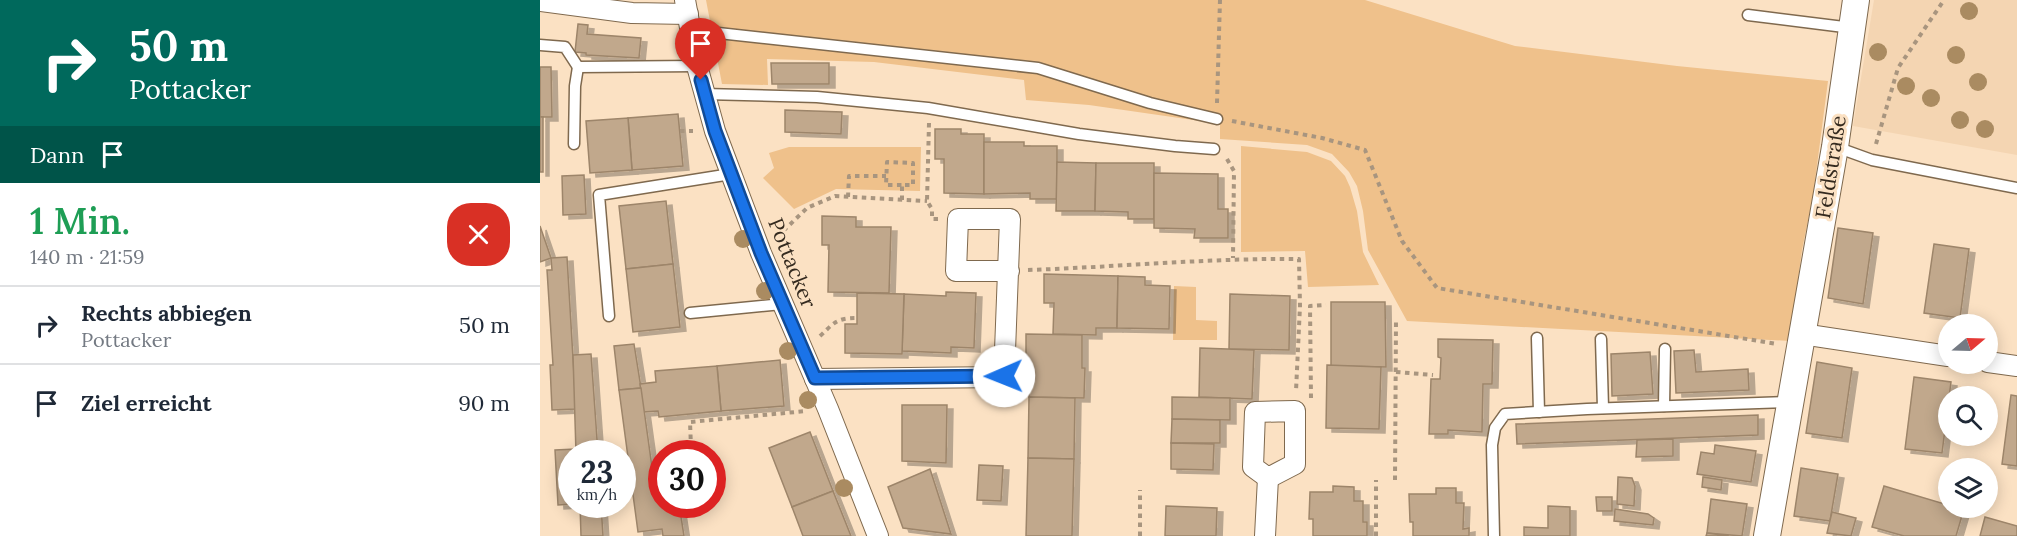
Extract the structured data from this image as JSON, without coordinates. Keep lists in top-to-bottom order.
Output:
{
  "streets": {
    "street": ["Feldstraße", "Pottacker"]
  },
  "north": "right",
  "page": {
    "turn": ["50 m", "Pottacker"],
    "then": "Dann",
    "heading": ["1 Min.", "140 m · 21:59"],
    "list": [
      {
        "name": "Rechts abbiegen",
        "note": "Pottacker",
        "value": "50 m"
      },
      {
        "name": "Ziel erreicht",
        "value": "90 m"
      }
    ],
    "speed": "23 km/h",
    "limit": "30"
  }
}
